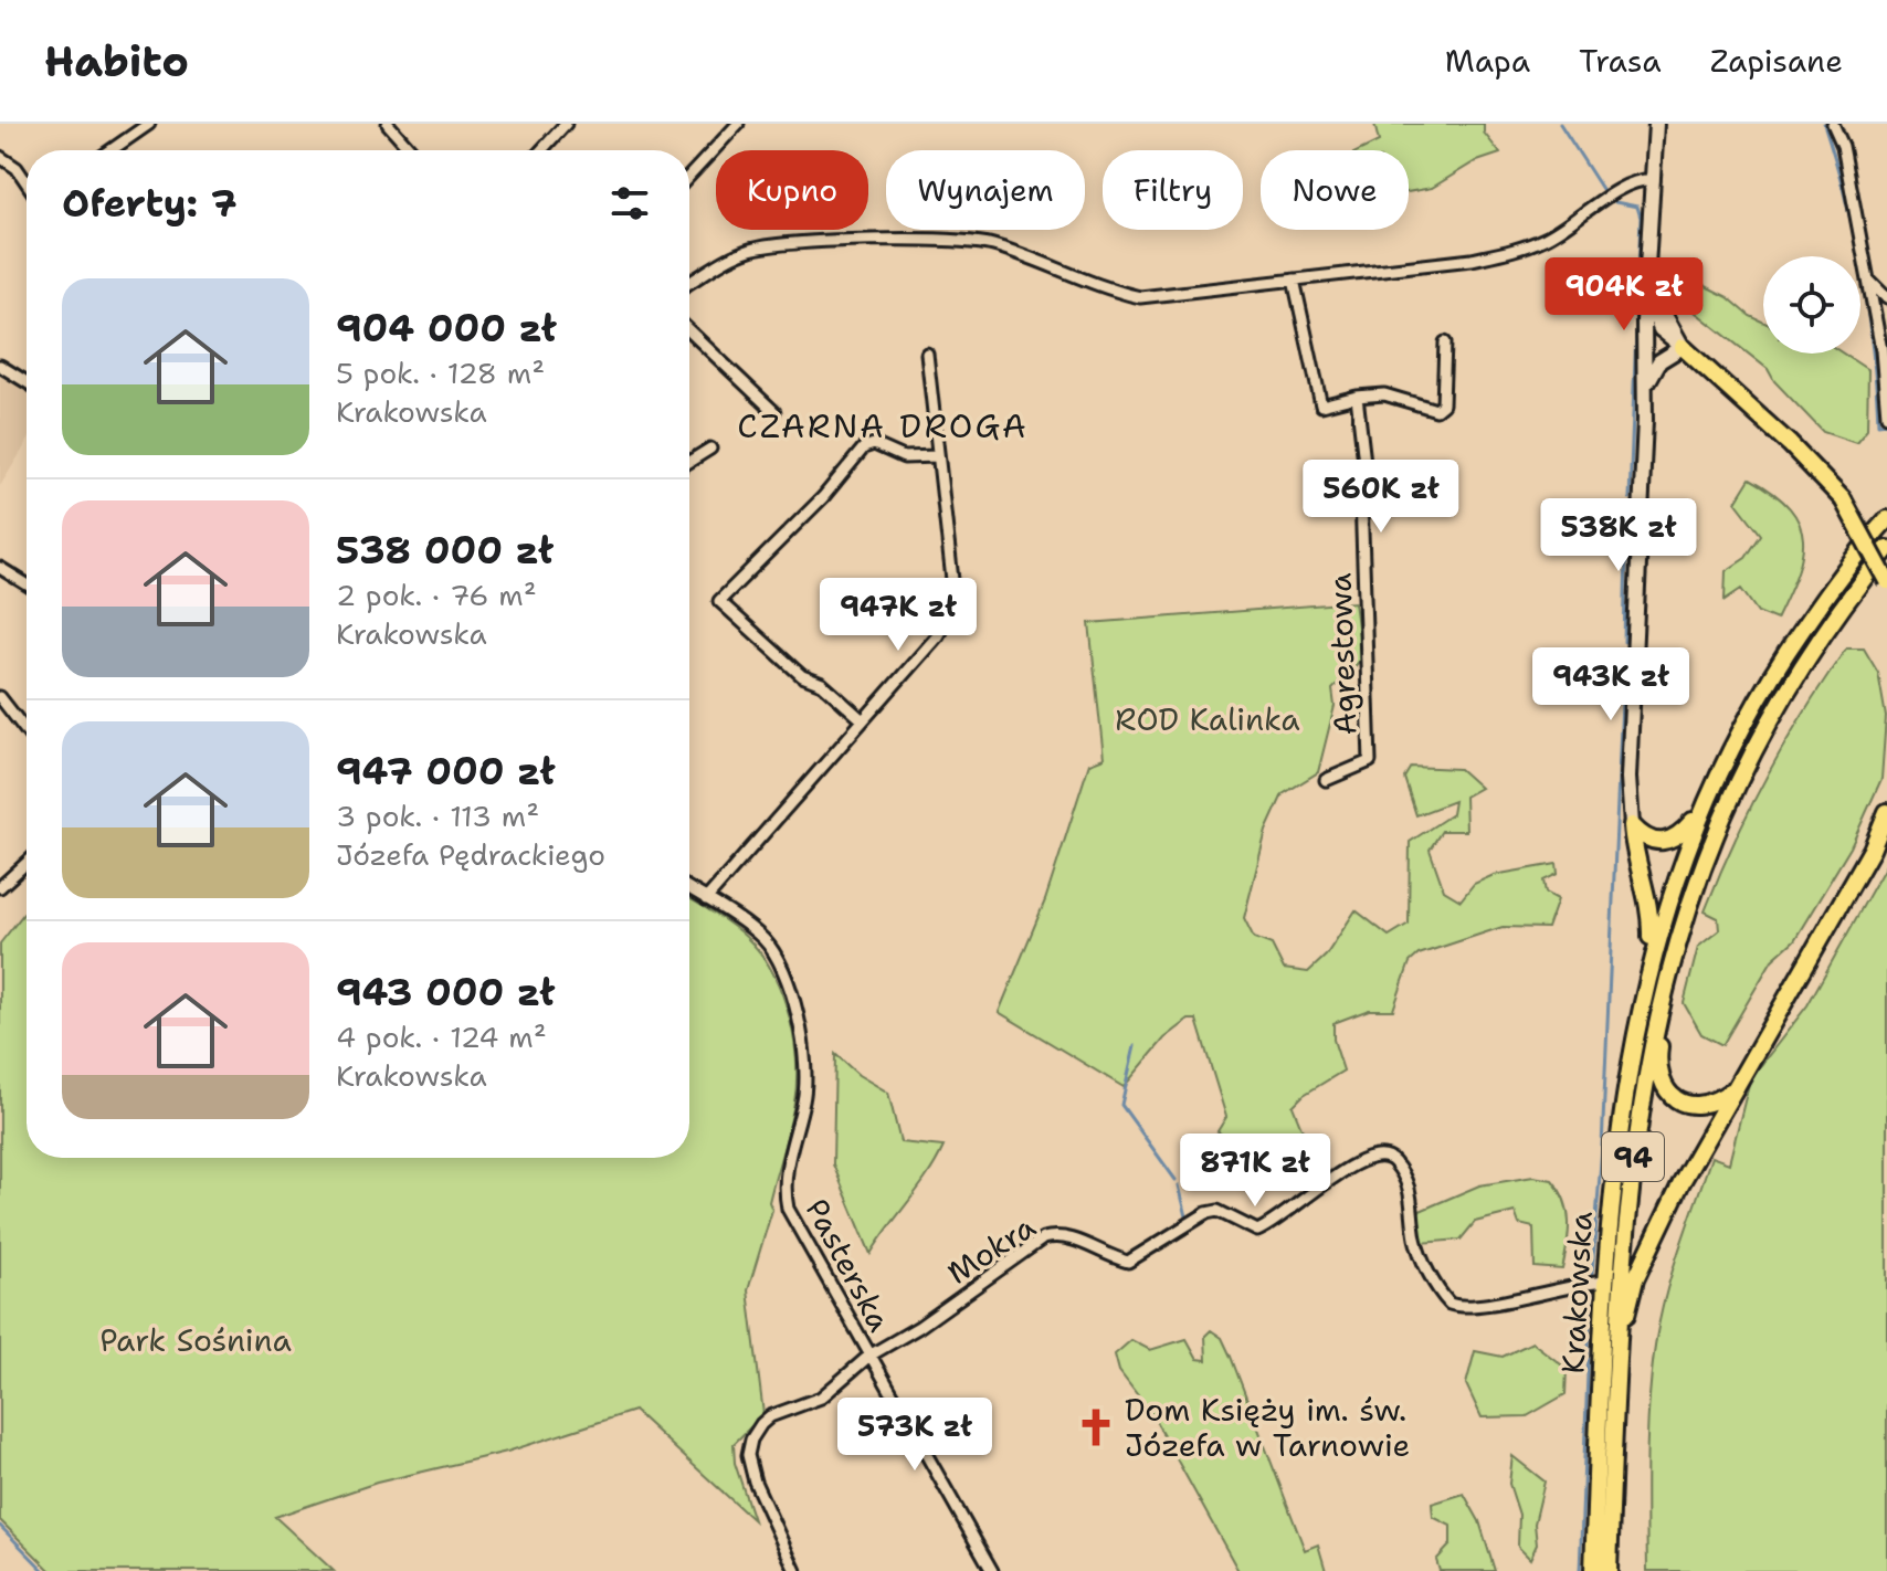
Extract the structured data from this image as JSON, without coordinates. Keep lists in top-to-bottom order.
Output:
{
  "streets": {
    "main road": ["94", "Krakowska"],
    "street": ["Agrestowa", "Mokra", "Pasterska"]
  },
  "crossings": [
    ["94", "Krakowska"],
    ["Mokra", "Pasterska"],
    ["Mokra", "Krakowska"]
  ],
  "districts": ["CZARNA DROGA"],
  "parks": ["ROD Kalinka", "Park Sośnina"],
  "places": {
    "church": ["Dom Księży im. św. Józefa w Tarnowie"]
  },
  "page": {
    "header": "Habito",
    "nav": ["Mapa", "Trasa", "Zapisane"],
    "chip": [
      "Kupno",
      "Wynajem",
      "Filtry",
      "Nowe"
    ],
    "heading": "Oferty: 7",
    "list": [
      {
        "name": "904 000 zł",
        "note": "5 pok. · 128 m² · Krakowska"
      },
      {
        "name": "538 000 zł",
        "note": "2 pok. · 76 m² · Krakowska"
      },
      {
        "name": "947 000 zł",
        "note": "3 pok. · 113 m² · Józefa Pędrackiego"
      },
      {
        "name": "943 000 zł",
        "note": "4 pok. · 124 m² · Krakowska"
      }
    ],
    "price": [
      "904K zł",
      "560K zł",
      "538K zł",
      "947K zł",
      "943K zł",
      "871K zł",
      "573K zł"
    ]
  }
}
